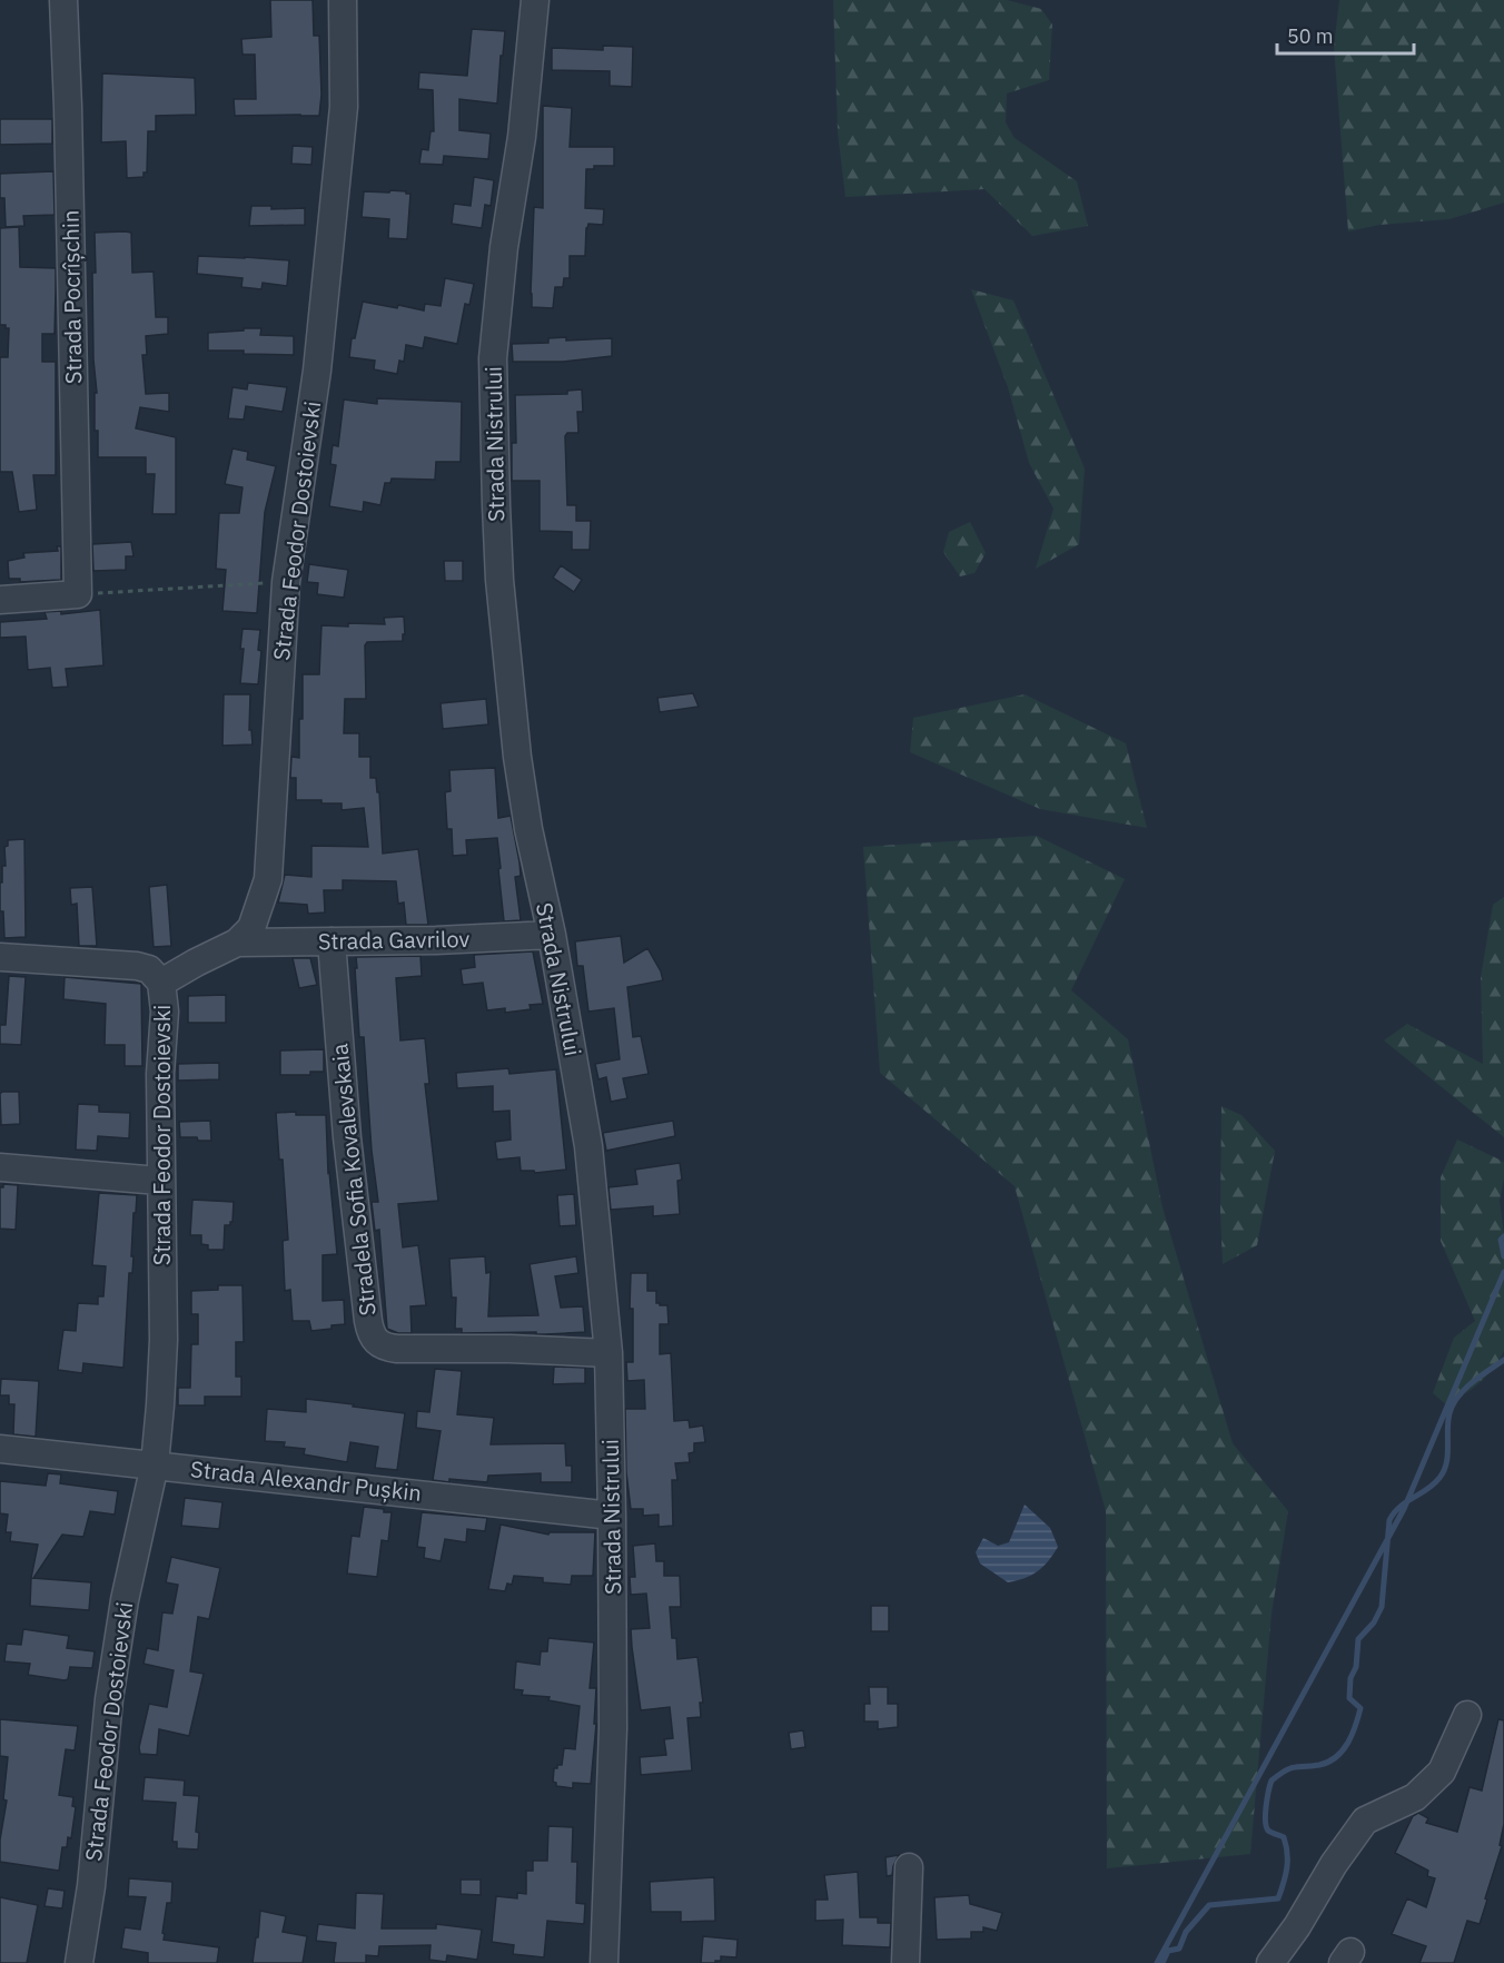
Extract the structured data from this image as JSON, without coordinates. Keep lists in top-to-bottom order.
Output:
{
  "streets": {
    "street": [
      "Strada Pocrîșchin",
      "Strada Nistrului",
      "Strada Feodor Dostoievski",
      "Strada Gavrilov",
      "Stradela Sofia Kovalevskaia",
      "Strada Alexandr Pușkin"
    ]
  },
  "crossings": [
    ["Strada Nistrului", "Strada Gavrilov"],
    ["Strada Nistrului", "Stradela Sofia Kovalevskaia"],
    ["Strada Nistrului", "Strada Alexandr Pușkin"],
    ["Strada Feodor Dostoievski", "Strada Gavrilov"],
    ["Strada Feodor Dostoievski", "Strada Alexandr Pușkin"],
    ["Strada Gavrilov", "Stradela Sofia Kovalevskaia"]
  ],
  "scale_bar": "50 m"
}
